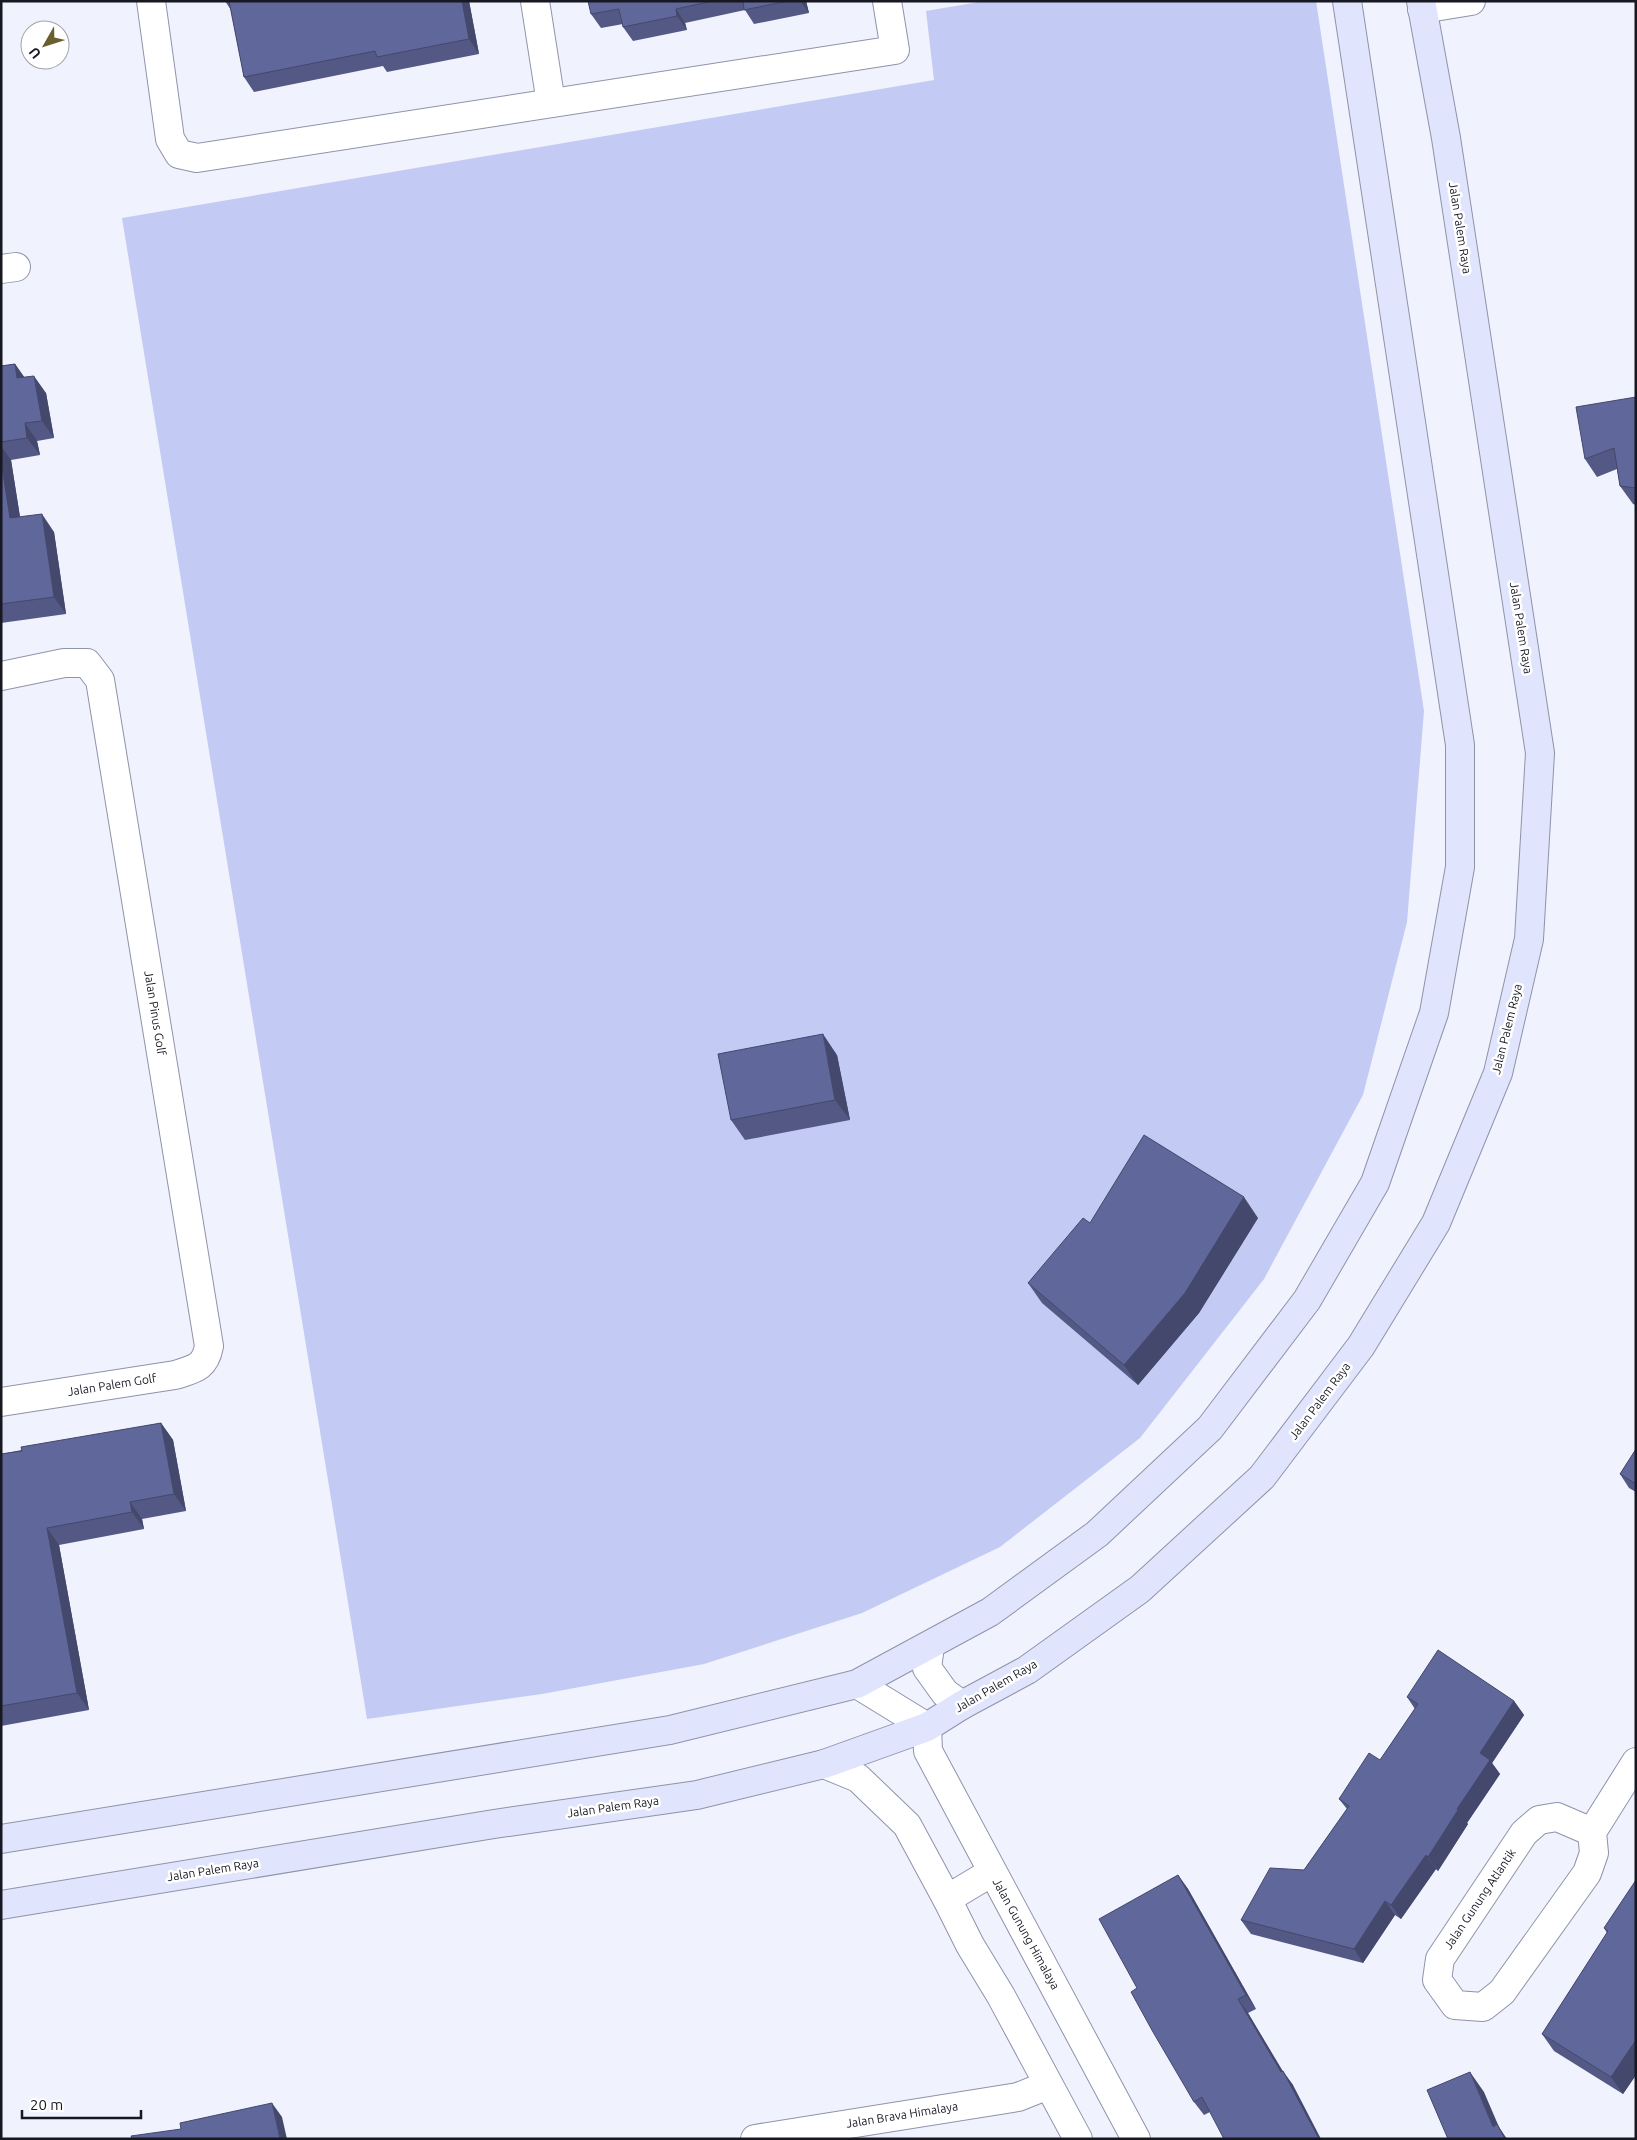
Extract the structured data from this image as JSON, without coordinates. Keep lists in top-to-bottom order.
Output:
{
  "streets": {
    "street": [
      "Jalan Palem Raya",
      "Jalan Pinus Golf",
      "Jalan Palem Golf",
      "Jalan Gunung Atlantik",
      "Jalan Gunung Himalaya",
      "Jalan Brava Himalaya"
    ]
  },
  "crossings": [
    ["Jalan Palem Raya", "Jalan Gunung Himalaya"],
    ["Jalan Pinus Golf", "Jalan Palem Golf"]
  ],
  "scale_bar": "20 m",
  "north": "bottom left"
}
